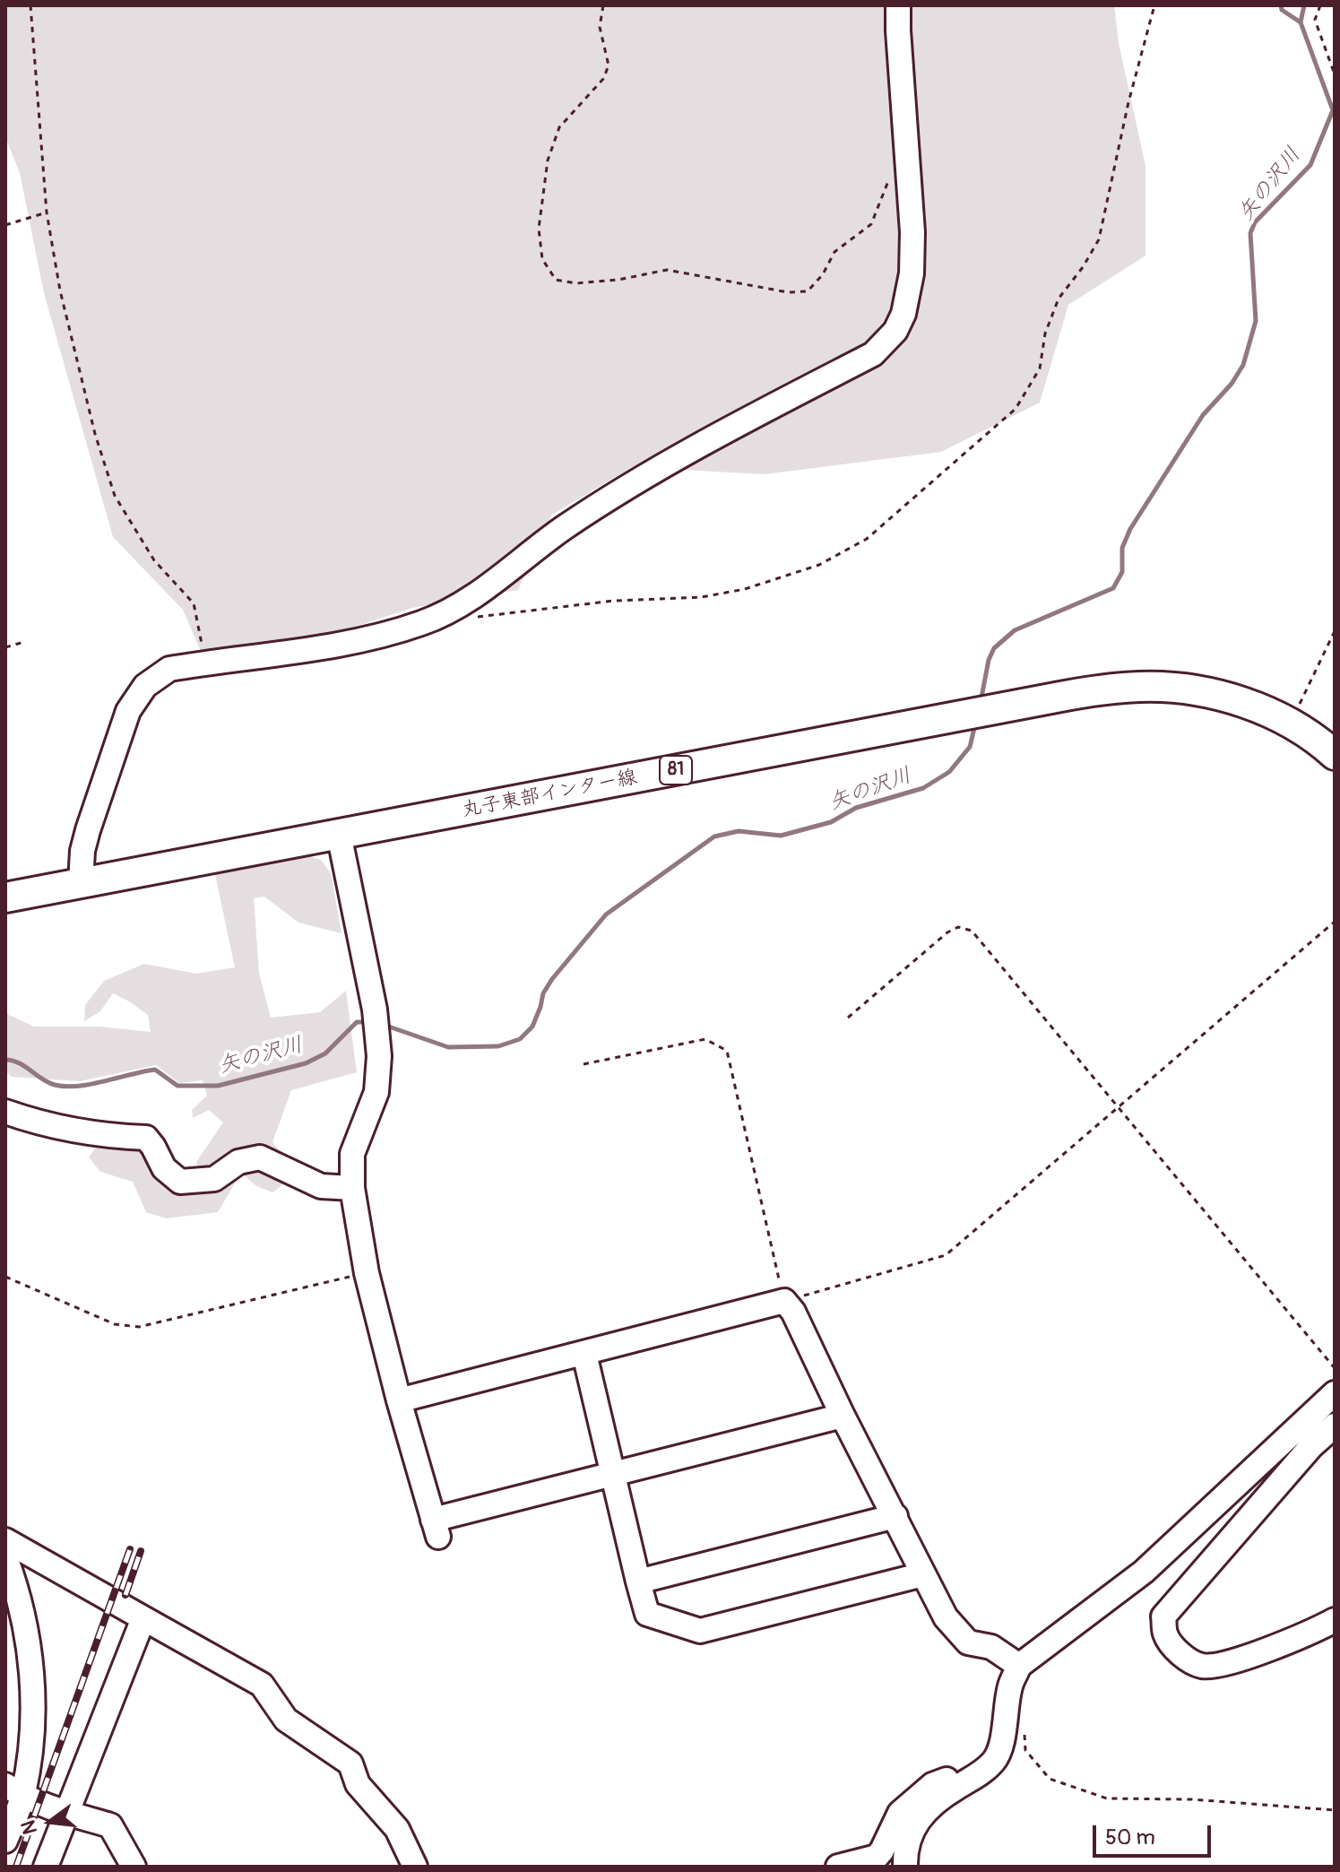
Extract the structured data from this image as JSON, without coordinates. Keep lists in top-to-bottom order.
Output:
{
  "streets": {
    "main road": ["81", "丸子東部インター線"]
  },
  "water": ["矢の沢川"],
  "scale_bar": "50 m",
  "north": "left"
}
